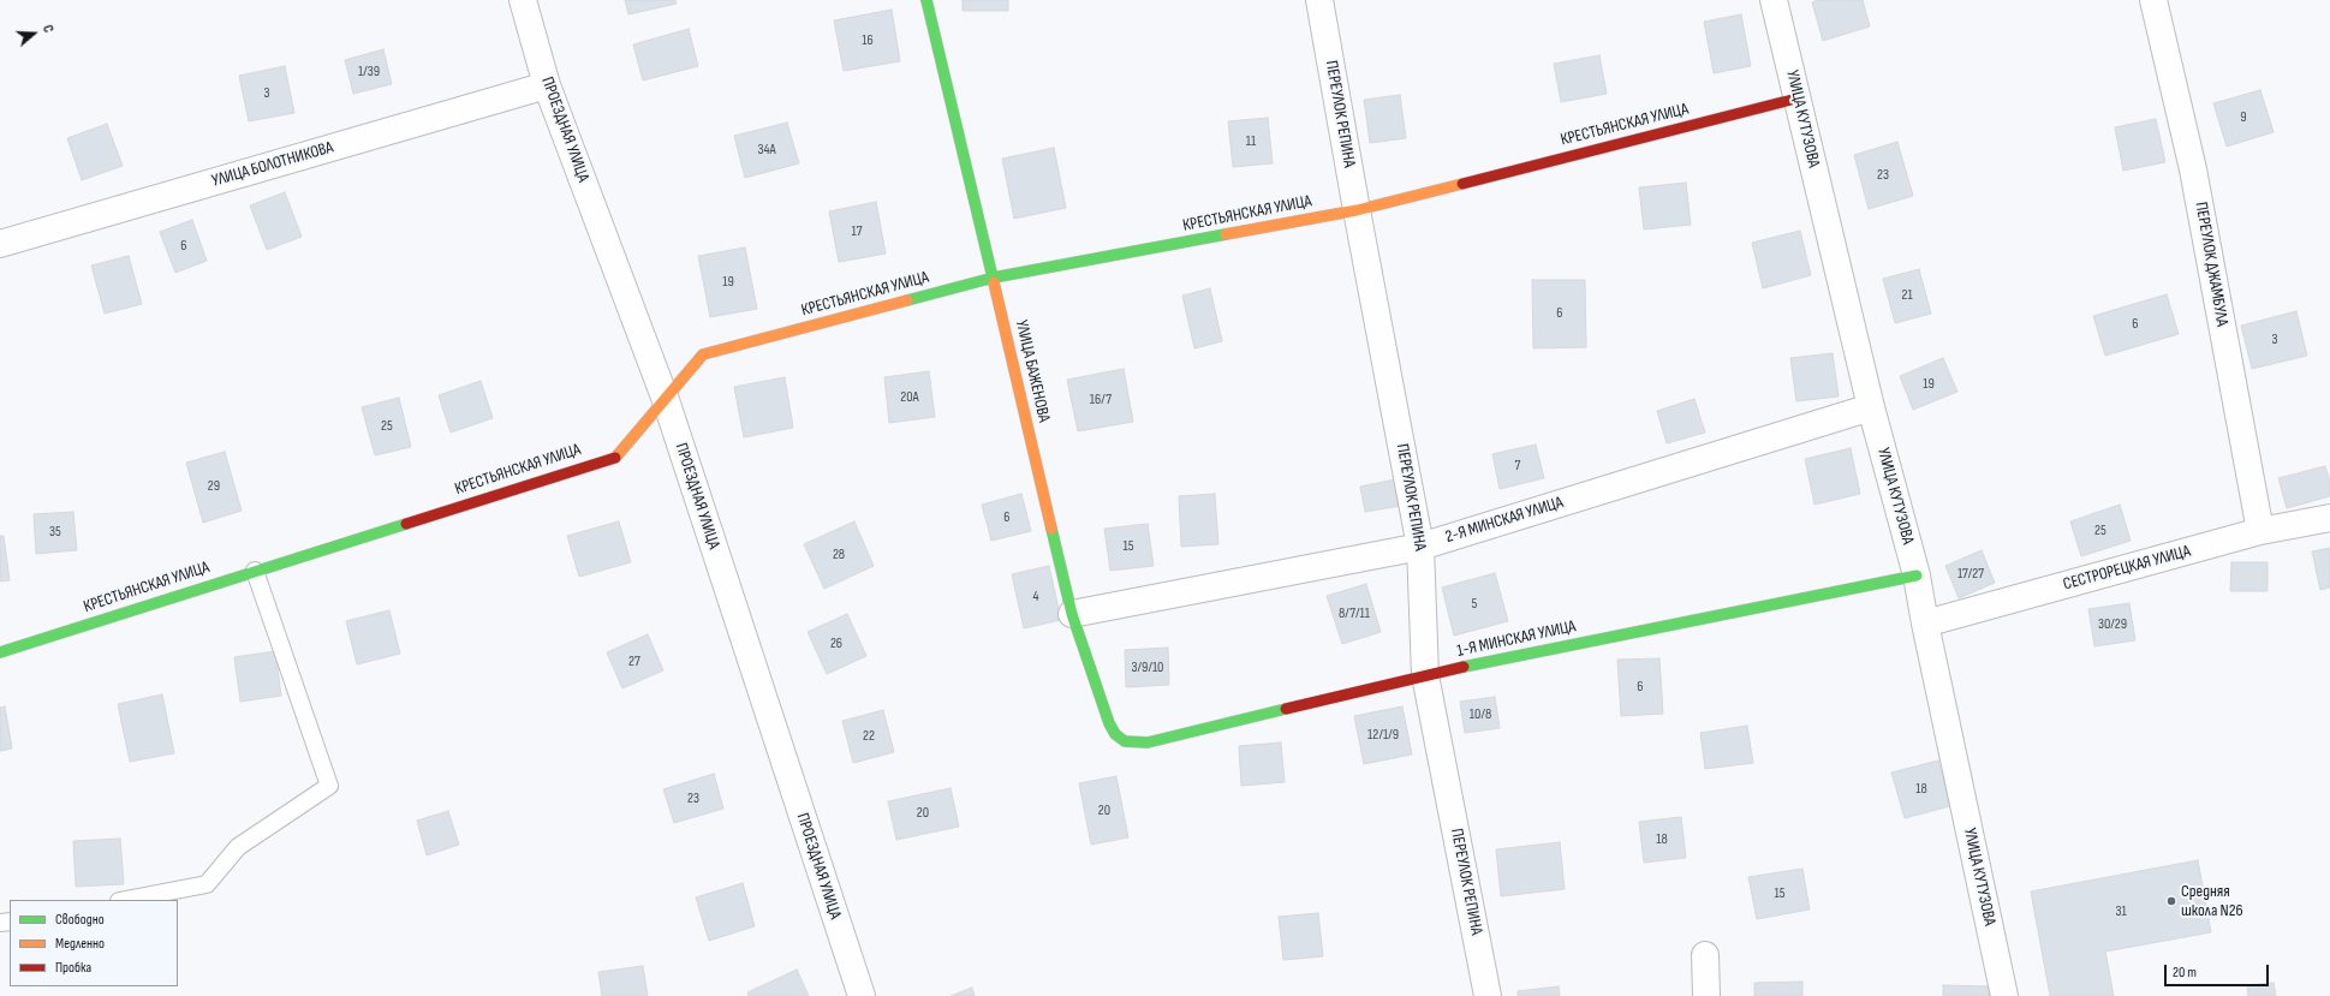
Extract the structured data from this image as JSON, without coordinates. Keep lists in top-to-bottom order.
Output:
{
  "streets": {
    "street": [
      "ПЕРЕУЛОК РЕПИНА",
      "УЛИЦА КУТУЗОВА",
      "КРЕСТЬЯНСКАЯ УЛИЦА",
      "ПРОЕЗДНАЯ УЛИЦА",
      "УЛИЦА БОЛОТНИКОВА",
      "ПЕРЕУЛОК ДЖАМБУЛА",
      "УЛИЦА БАЖЕНОВА",
      "2-Я МИНСКАЯ УЛИЦА",
      "СЕСТРОРЕЦКАЯ УЛИЦА",
      "1-Я МИНСКАЯ УЛИЦА"
    ]
  },
  "crossings": [
    ["ПЕРЕУЛОК РЕПИНА", "КРЕСТЬЯНСКАЯ УЛИЦА"],
    ["ПЕРЕУЛОК РЕПИНА", "2-Я МИНСКАЯ УЛИЦА"],
    ["ПЕРЕУЛОК РЕПИНА", "1-Я МИНСКАЯ УЛИЦА"],
    ["УЛИЦА КУТУЗОВА", "КРЕСТЬЯНСКАЯ УЛИЦА"],
    ["УЛИЦА КУТУЗОВА", "2-Я МИНСКАЯ УЛИЦА"],
    ["УЛИЦА КУТУЗОВА", "СЕСТРОРЕЦКАЯ УЛИЦА"],
    ["УЛИЦА КУТУЗОВА", "1-Я МИНСКАЯ УЛИЦА"],
    ["КРЕСТЬЯНСКАЯ УЛИЦА", "ПРОЕЗДНАЯ УЛИЦА"],
    ["КРЕСТЬЯНСКАЯ УЛИЦА", "УЛИЦА БАЖЕНОВА"],
    ["ПРОЕЗДНАЯ УЛИЦА", "УЛИЦА БОЛОТНИКОВА"],
    ["ПЕРЕУЛОК ДЖАМБУЛА", "СЕСТРОРЕЦКАЯ УЛИЦА"],
    ["УЛИЦА БАЖЕНОВА", "2-Я МИНСКАЯ УЛИЦА"],
    ["УЛИЦА БАЖЕНОВА", "1-Я МИНСКАЯ УЛИЦА"]
  ],
  "places": ["Средняя школа N26"],
  "house_numbers": [
    "16",
    "1/39",
    "3",
    "9",
    "11",
    "34А",
    "23",
    "17",
    "6",
    "19",
    "21",
    "6",
    "6",
    "3",
    "19",
    "20А",
    "16/7",
    "25",
    "7",
    "29",
    "6",
    "25",
    "35",
    "15",
    "28",
    "17/27",
    "4",
    "5",
    "8/7/11",
    "30/29",
    "26",
    "27",
    "3/9/10",
    "6",
    "10/8",
    "12/1/9",
    "22",
    "18",
    "23",
    "20",
    "20",
    "18",
    "15",
    "31"
  ],
  "legend": ["Свободно", "Медленно", "Пробка"],
  "scale_bar": "20 m",
  "north": "right"
}
